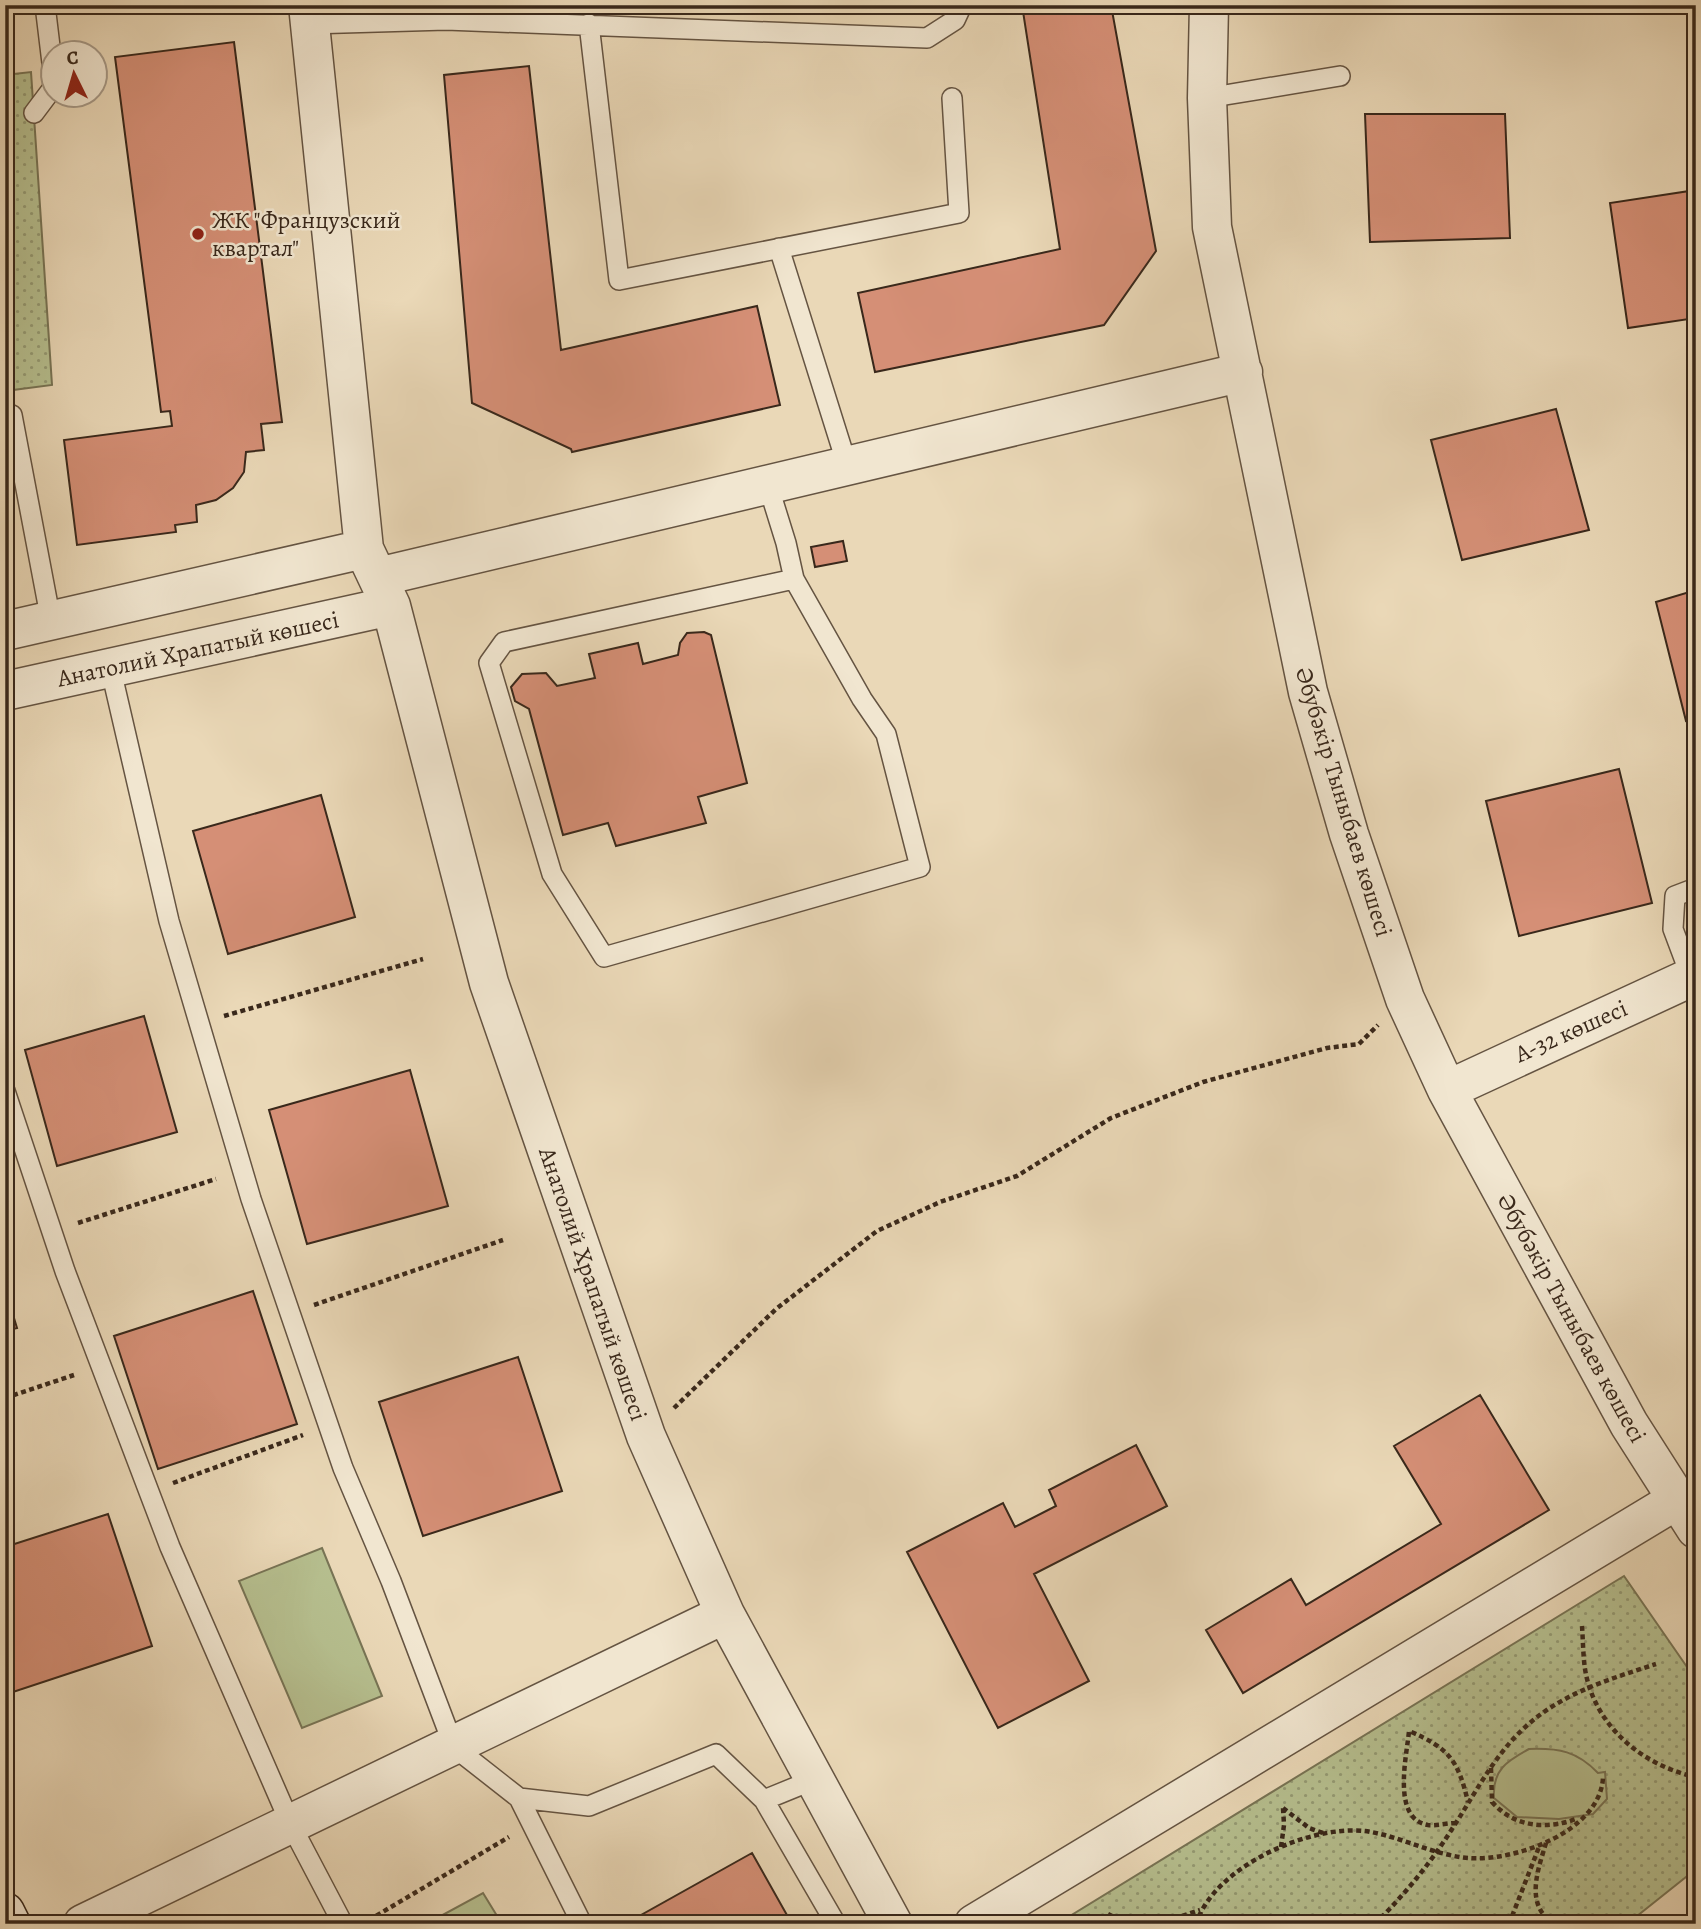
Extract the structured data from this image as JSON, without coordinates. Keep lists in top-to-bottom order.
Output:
{
  "streets": {
    "street": ["Анатолий Храпатый көшесі", "Әбубәкір Тыныбаев көшесі", "А-32 көшесі"]
  },
  "crossings": [
    ["Әбубәкір Тыныбаев көшесі", "А-32 көшесі"]
  ],
  "places": ["ЖК \"Французский квартал\""],
  "north": "top"
}
